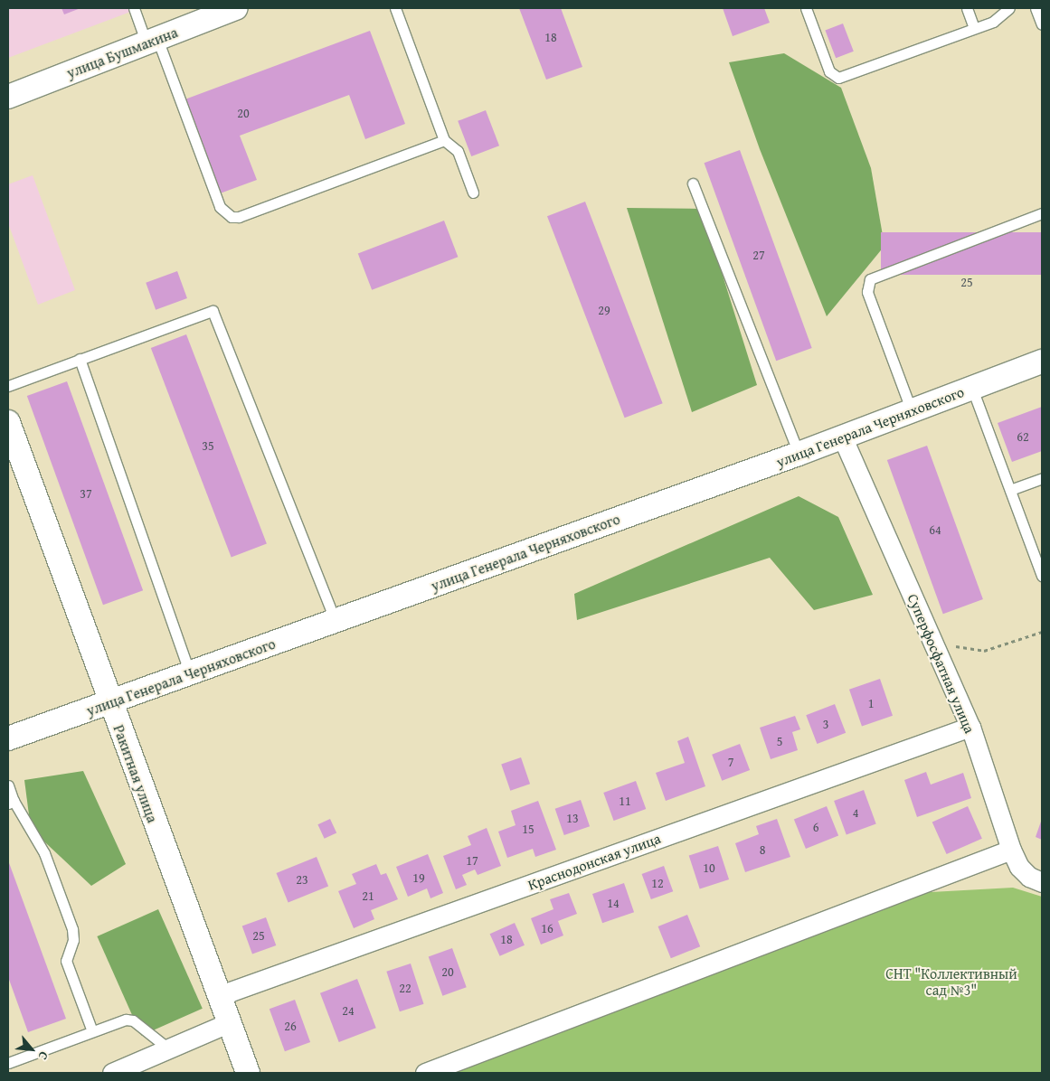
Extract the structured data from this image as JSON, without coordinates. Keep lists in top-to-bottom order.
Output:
{
  "streets": {
    "street": [
      "улица Бушмакина",
      "улица Генерала Черняховского",
      "Суперфосфатная улица",
      "Ракитная улица",
      "Краснодонская улица"
    ]
  },
  "crossings": [
    ["улица Генерала Черняховского", "Суперфосфатная улица"],
    ["улица Генерала Черняховского", "Ракитная улица"],
    ["Суперфосфатная улица", "Краснодонская улица"],
    ["Ракитная улица", "Краснодонская улица"]
  ],
  "parks": ["СНТ \"Коллективный сад №3\""],
  "house_numbers": [
    "18",
    "20",
    "27",
    "25",
    "29",
    "62",
    "35",
    "37",
    "64",
    "1",
    "3",
    "5",
    "7",
    "11",
    "4",
    "13",
    "6",
    "15",
    "8",
    "17",
    "10",
    "19",
    "23",
    "12",
    "21",
    "14",
    "16",
    "25",
    "18",
    "20",
    "22",
    "24",
    "26"
  ],
  "north": "bottom right"
}
